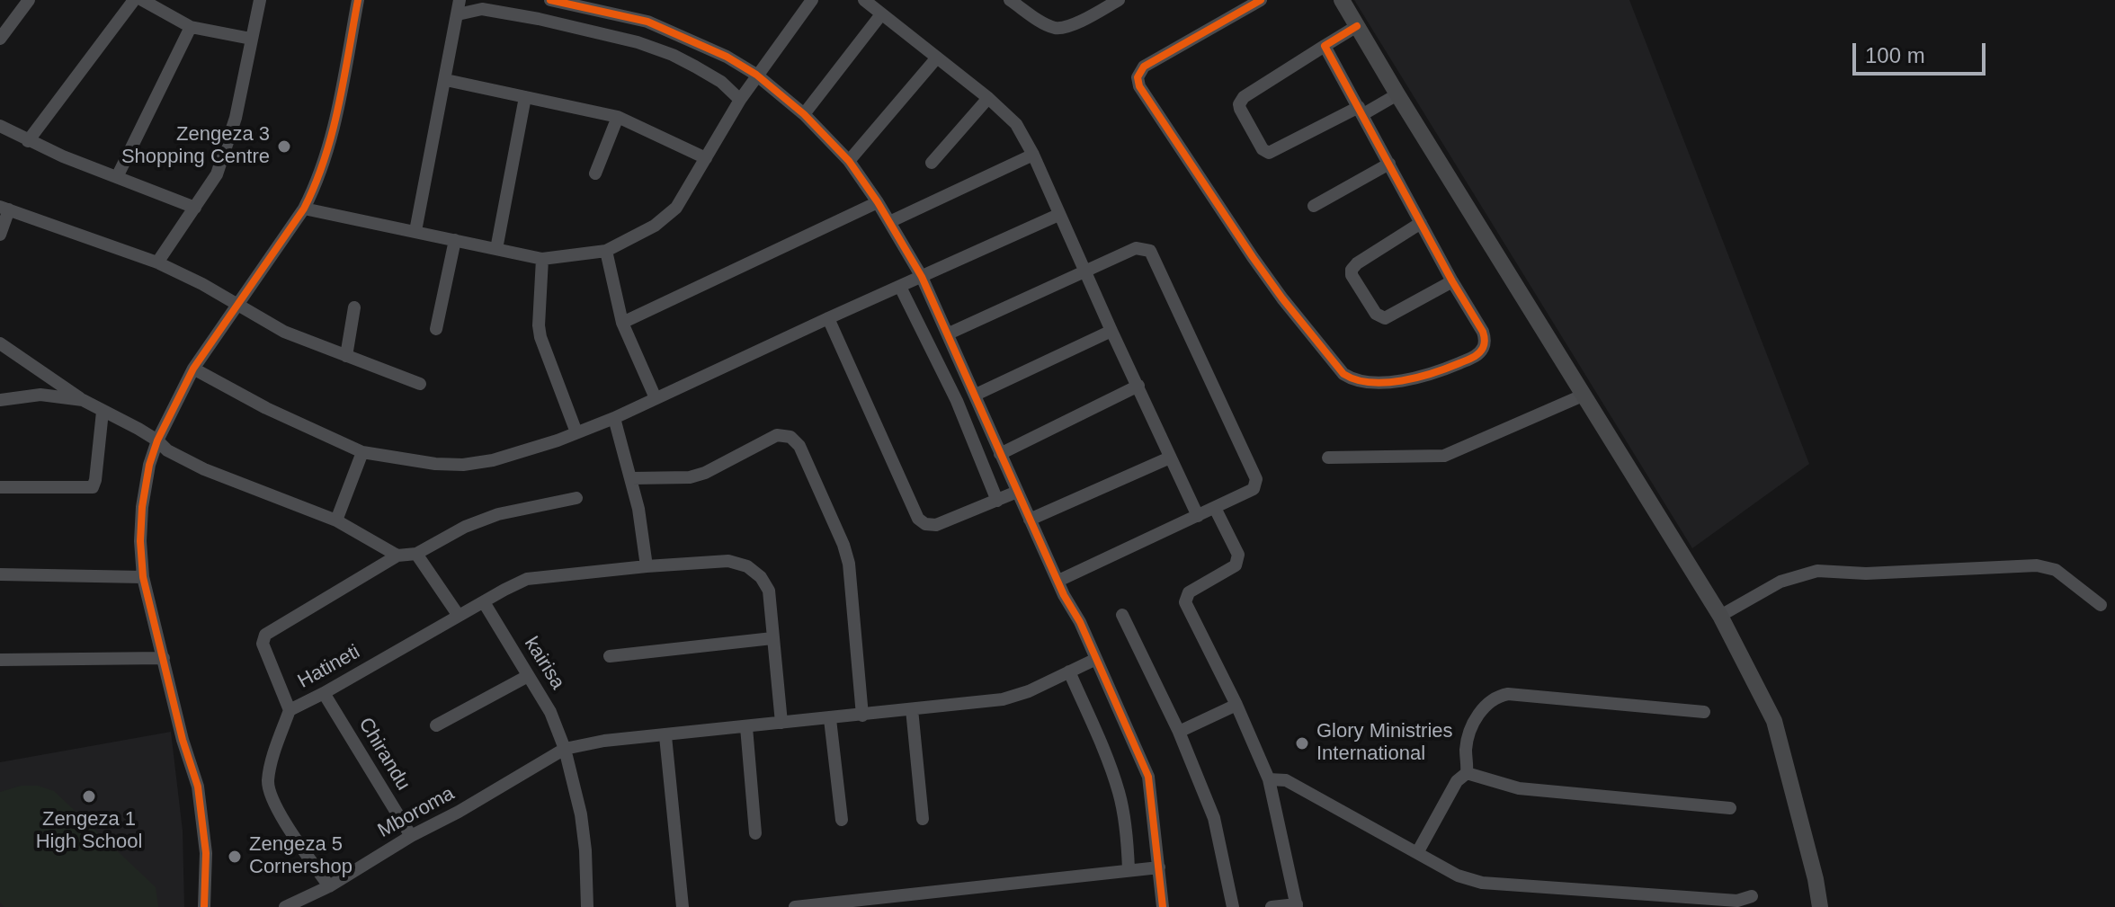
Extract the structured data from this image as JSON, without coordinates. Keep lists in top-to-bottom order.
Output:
{
  "streets": {
    "street": [
      "kairisa",
      "Hatineti",
      "Chirandu",
      "Mboroma"
    ]
  },
  "crossings": [
    ["kairisa", "Hatineti"],
    ["kairisa", "Mboroma"],
    ["Hatineti", "Chirandu"],
    ["Hatineti", "Mboroma"],
    ["Chirandu", "Mboroma"]
  ],
  "places": [
    "Zengeza 3 Shopping Centre",
    "Glory Ministries International",
    "Zengeza 1 High School",
    "Zengeza 5 Cornershop"
  ],
  "scale_bar": "100 m"
}
